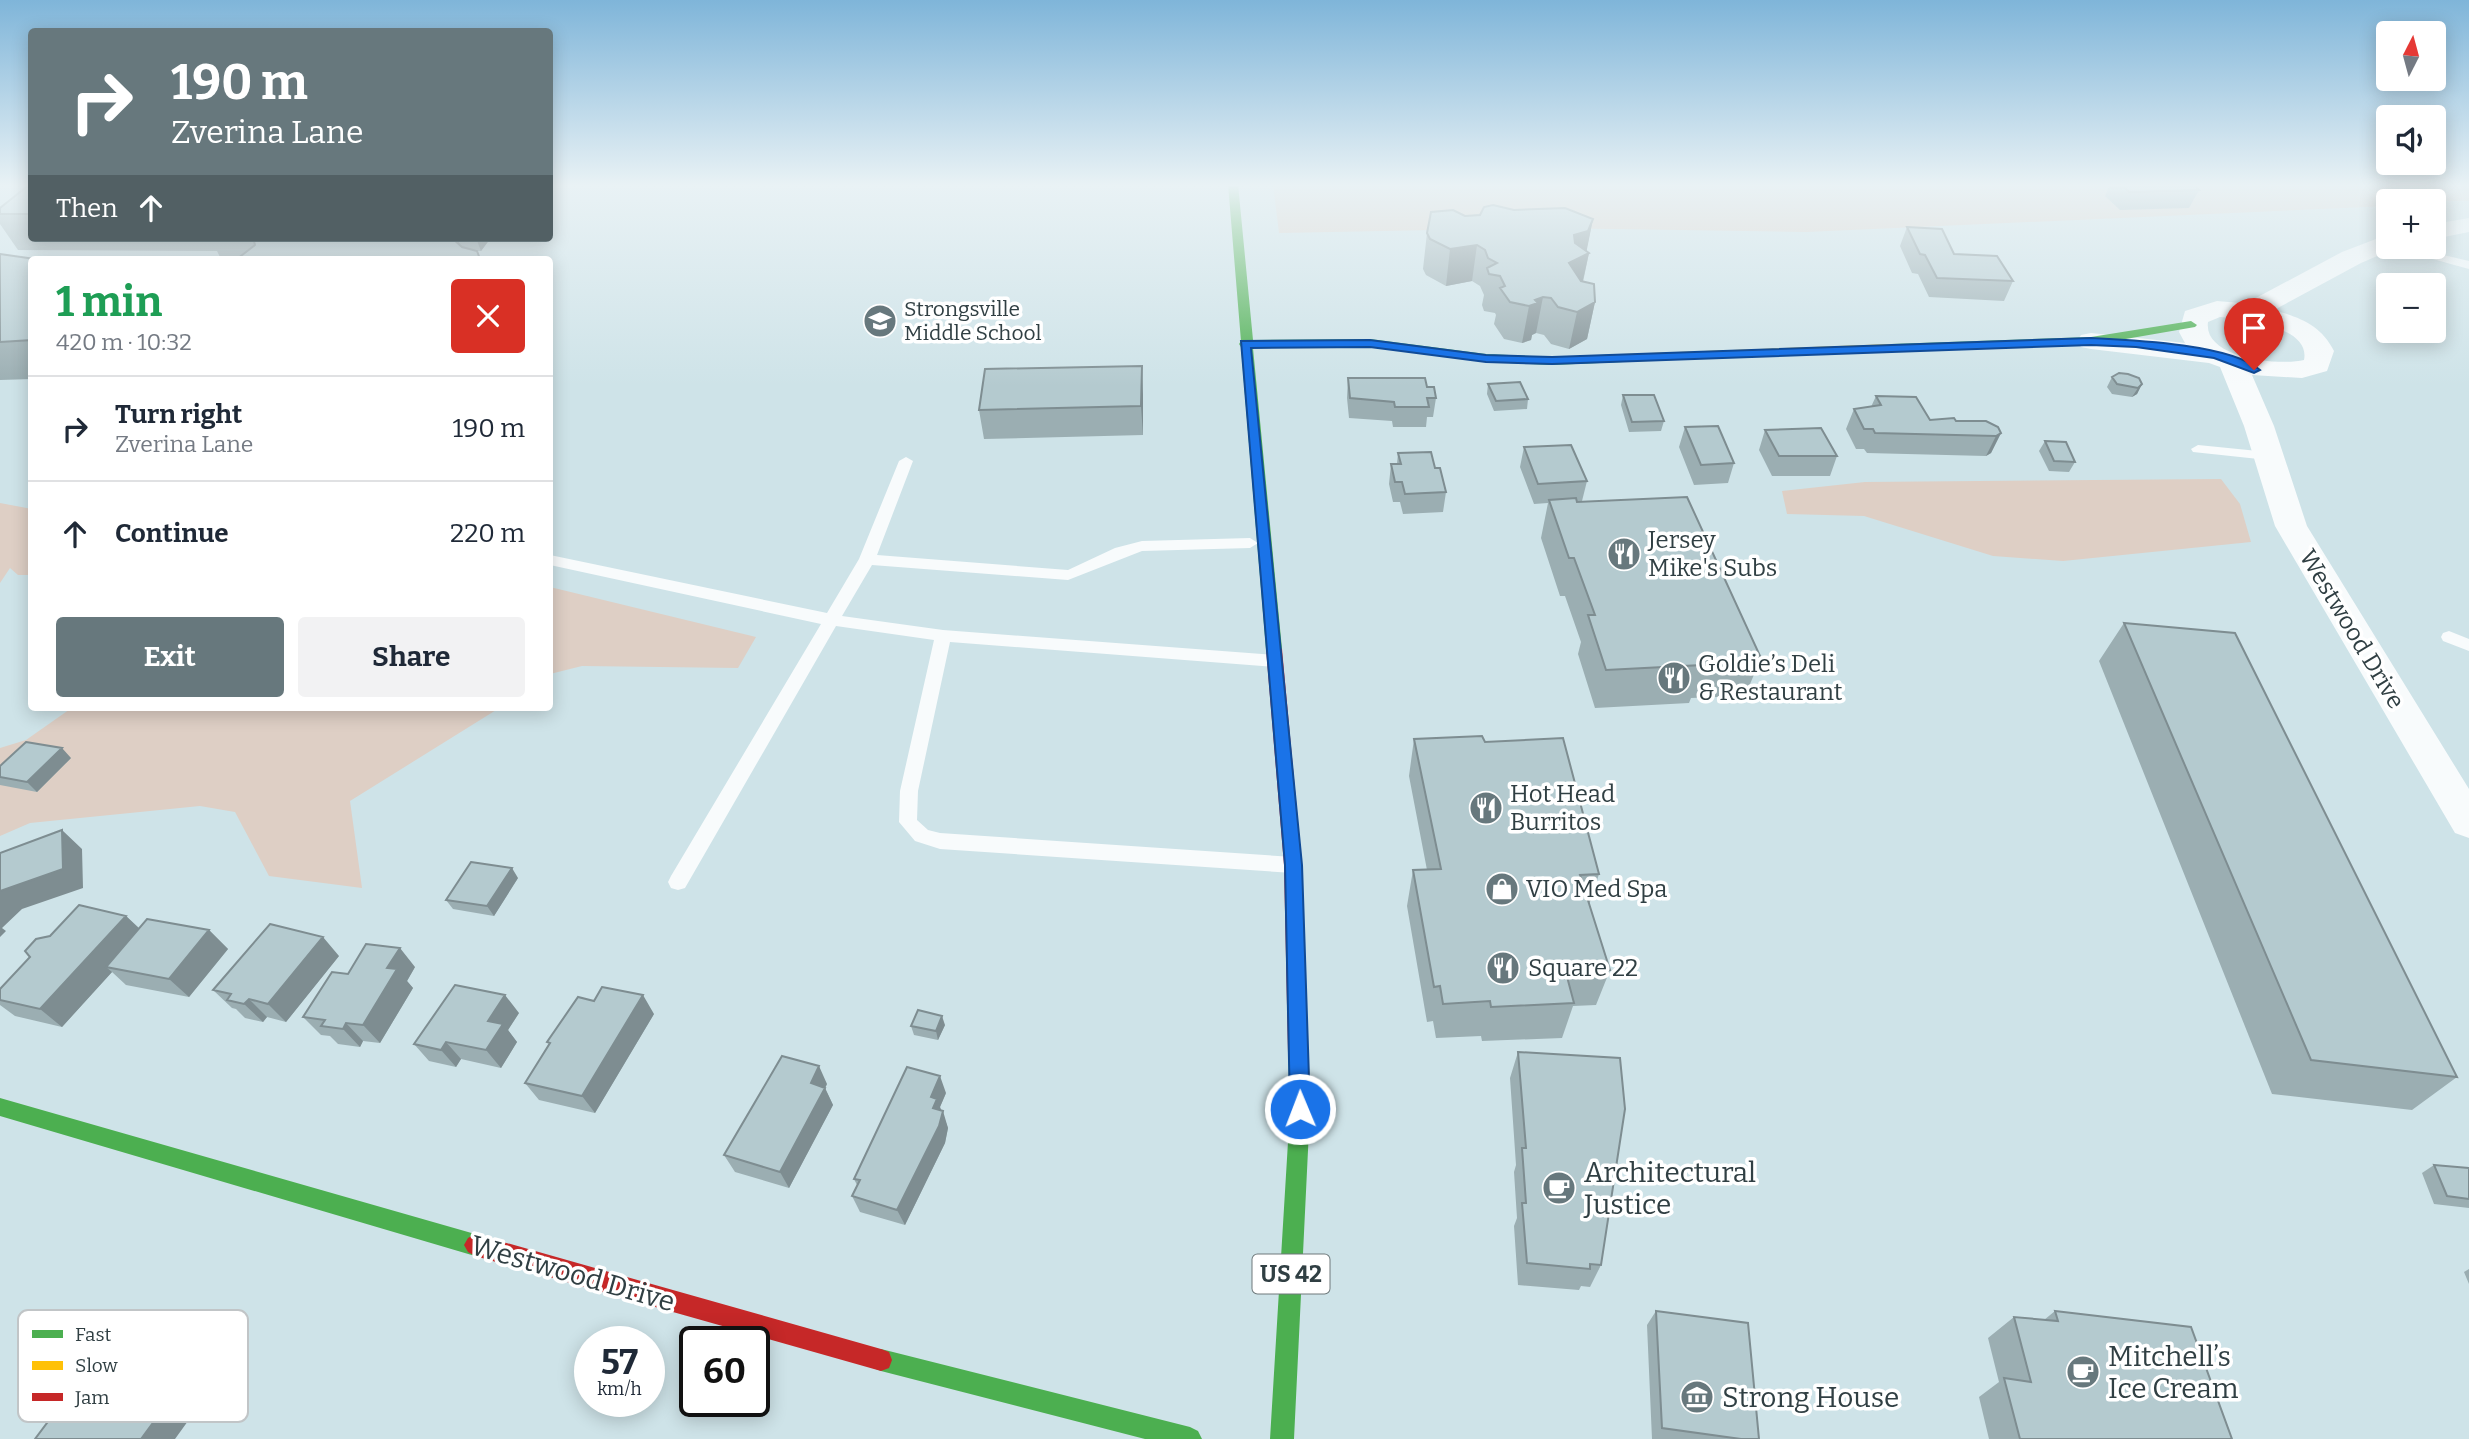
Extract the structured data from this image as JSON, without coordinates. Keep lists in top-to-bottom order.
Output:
{
  "streets": {
    "street": ["Westwood Drive", "US 42"]
  },
  "places": {
    "school or university": ["Strongsville Middle School"],
    "restaurant": [
      "Jersey Mike's Subs",
      "Goldie’s Deli & Restaurant",
      "Hot Head Burritos",
      "Square 22"
    ],
    "shop": ["VIO Med Spa"],
    "cafe": ["Architectural Justice", "Mitchell’s Ice Cream"],
    "museum": ["Strong House"]
  },
  "legend": ["Fast", "Slow", "Jam"],
  "north": "top",
  "page": {
    "map_buttons": ["+", "−"],
    "turn": ["190 m", "Zverina Lane"],
    "then": "Then",
    "heading": ["1 min", "420 m · 10:32"],
    "list": [
      {
        "name": "Turn right",
        "note": "Zverina Lane",
        "value": "190 m"
      },
      {
        "name": "Continue",
        "value": "220 m"
      }
    ],
    "buttons": ["Exit", "Share"],
    "speed": "57 km/h",
    "limit": "60"
  }
}
